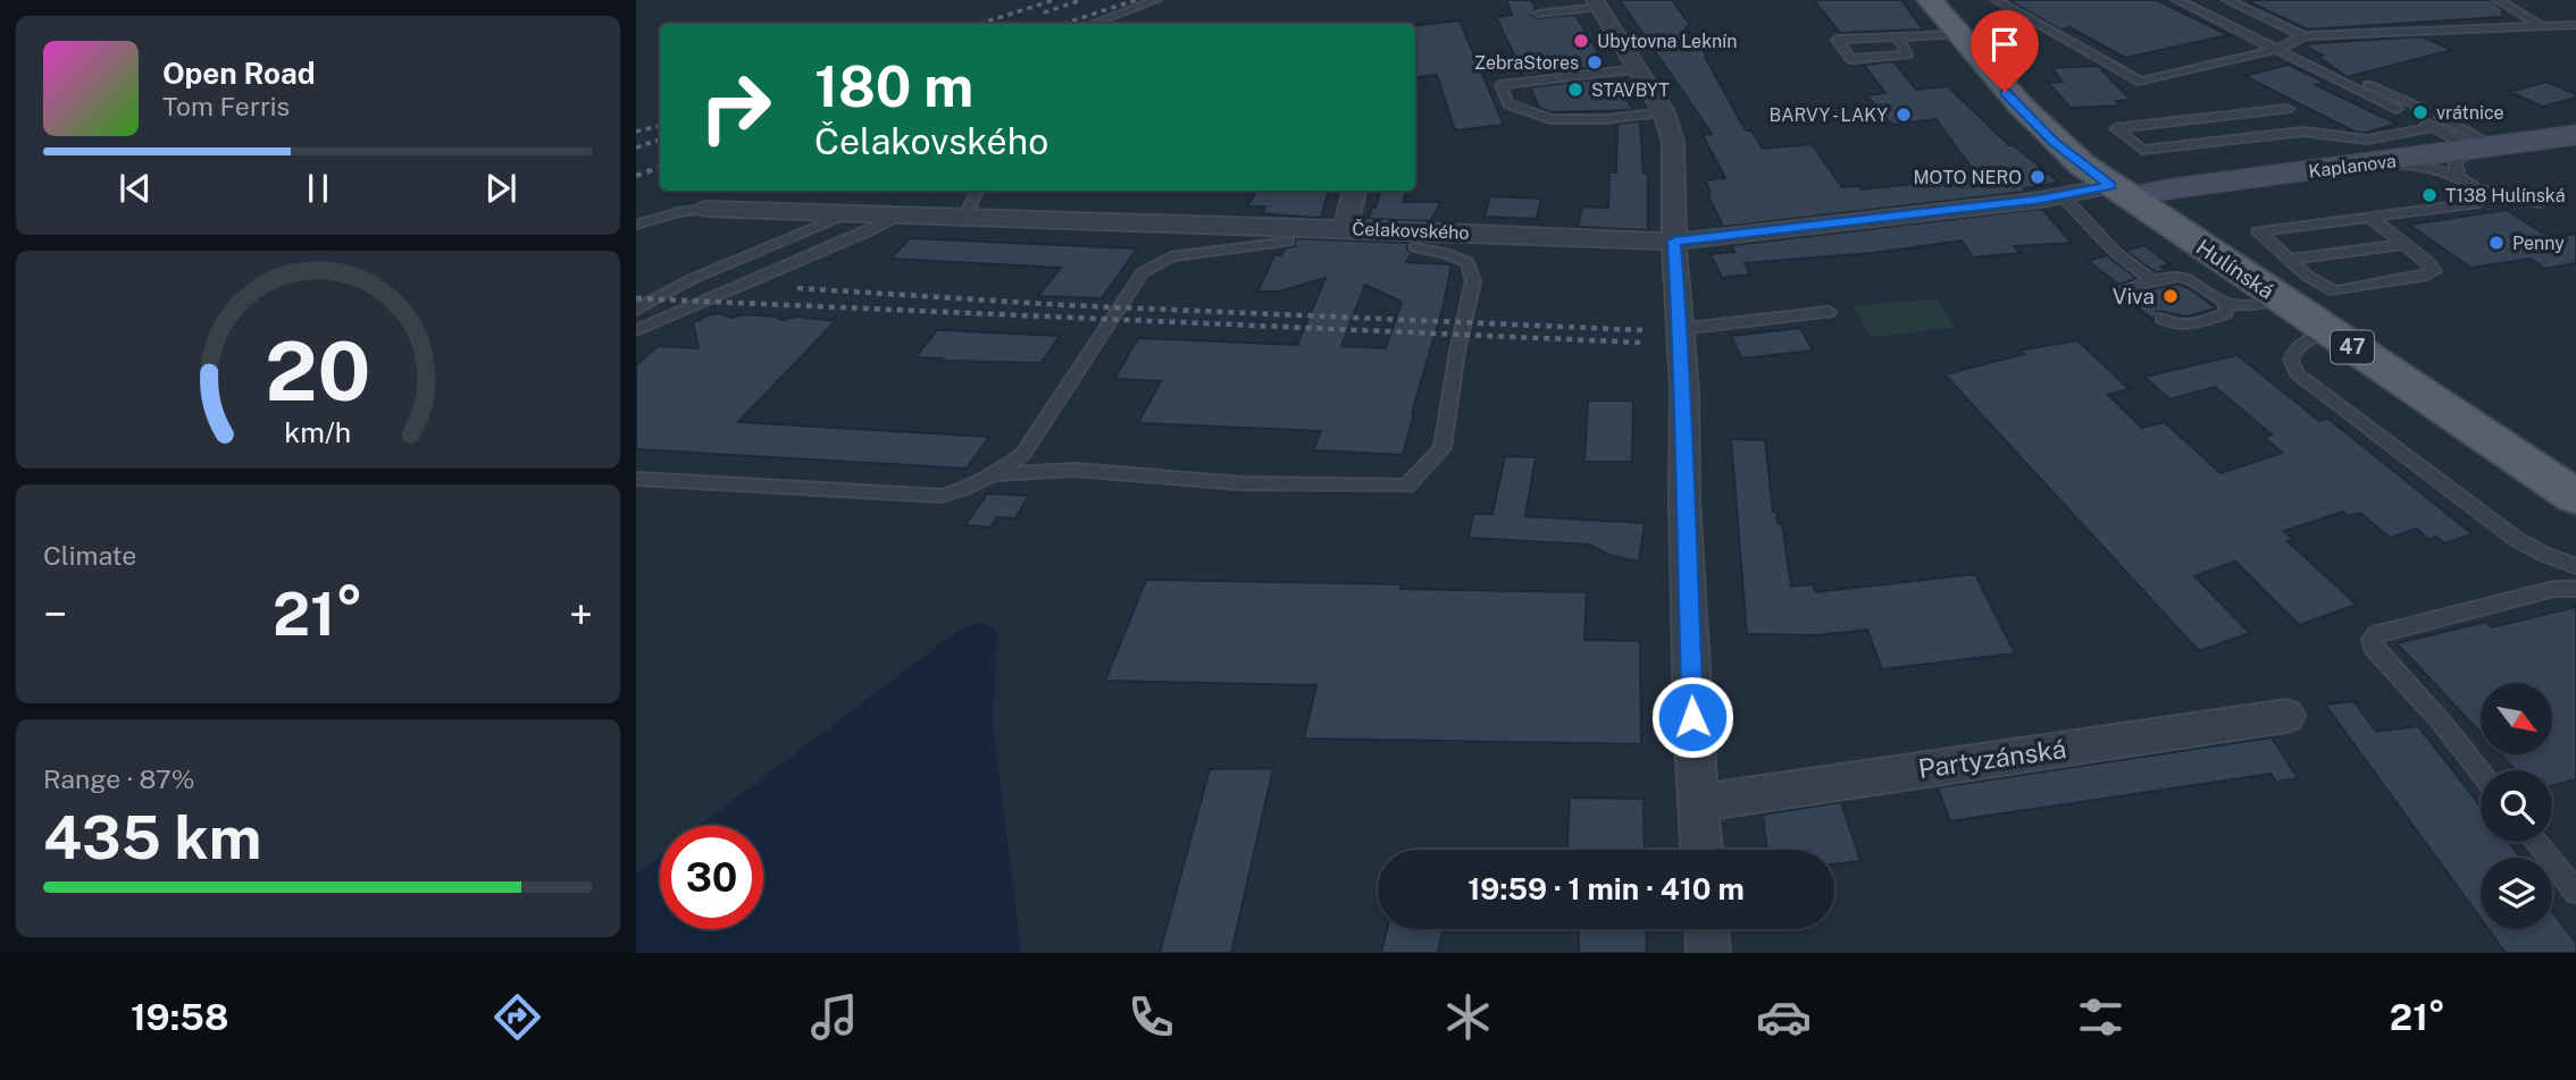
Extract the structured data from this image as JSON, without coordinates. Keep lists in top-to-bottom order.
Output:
{
  "streets": {
    "main road": ["Kaplanova", "Hulínská", "47"],
    "street": ["Čelakovského", "Partyzánská"]
  },
  "crossings": [
    ["Kaplanova", "Čelakovského"],
    ["Kaplanova", "Hulínská"],
    ["Čelakovského", "Hulínská"]
  ],
  "places": [
    "Ubytovna Leknín",
    "ZebraStores",
    "STAVBYT",
    "vrátnice",
    "BARVY - LAKY",
    "MOTO NERO",
    "T138 Hulínská",
    "Penny",
    "Viva"
  ],
  "north": "bottom right",
  "page": {
    "turn": ["180 m", "Čelakovského"],
    "song": ["Open Road", "Tom Ferris"],
    "tile": [
      "Climate",
      ["Range · 87%", "435 km"]
    ],
    "heat": ["−", "21°", "+"],
    "limit": "30",
    "trip": "19:59 · 1 min · 410 m",
    "tabs": ["19:58", "21°"],
    "gauge": ["20", "km/h"]
  }
}
